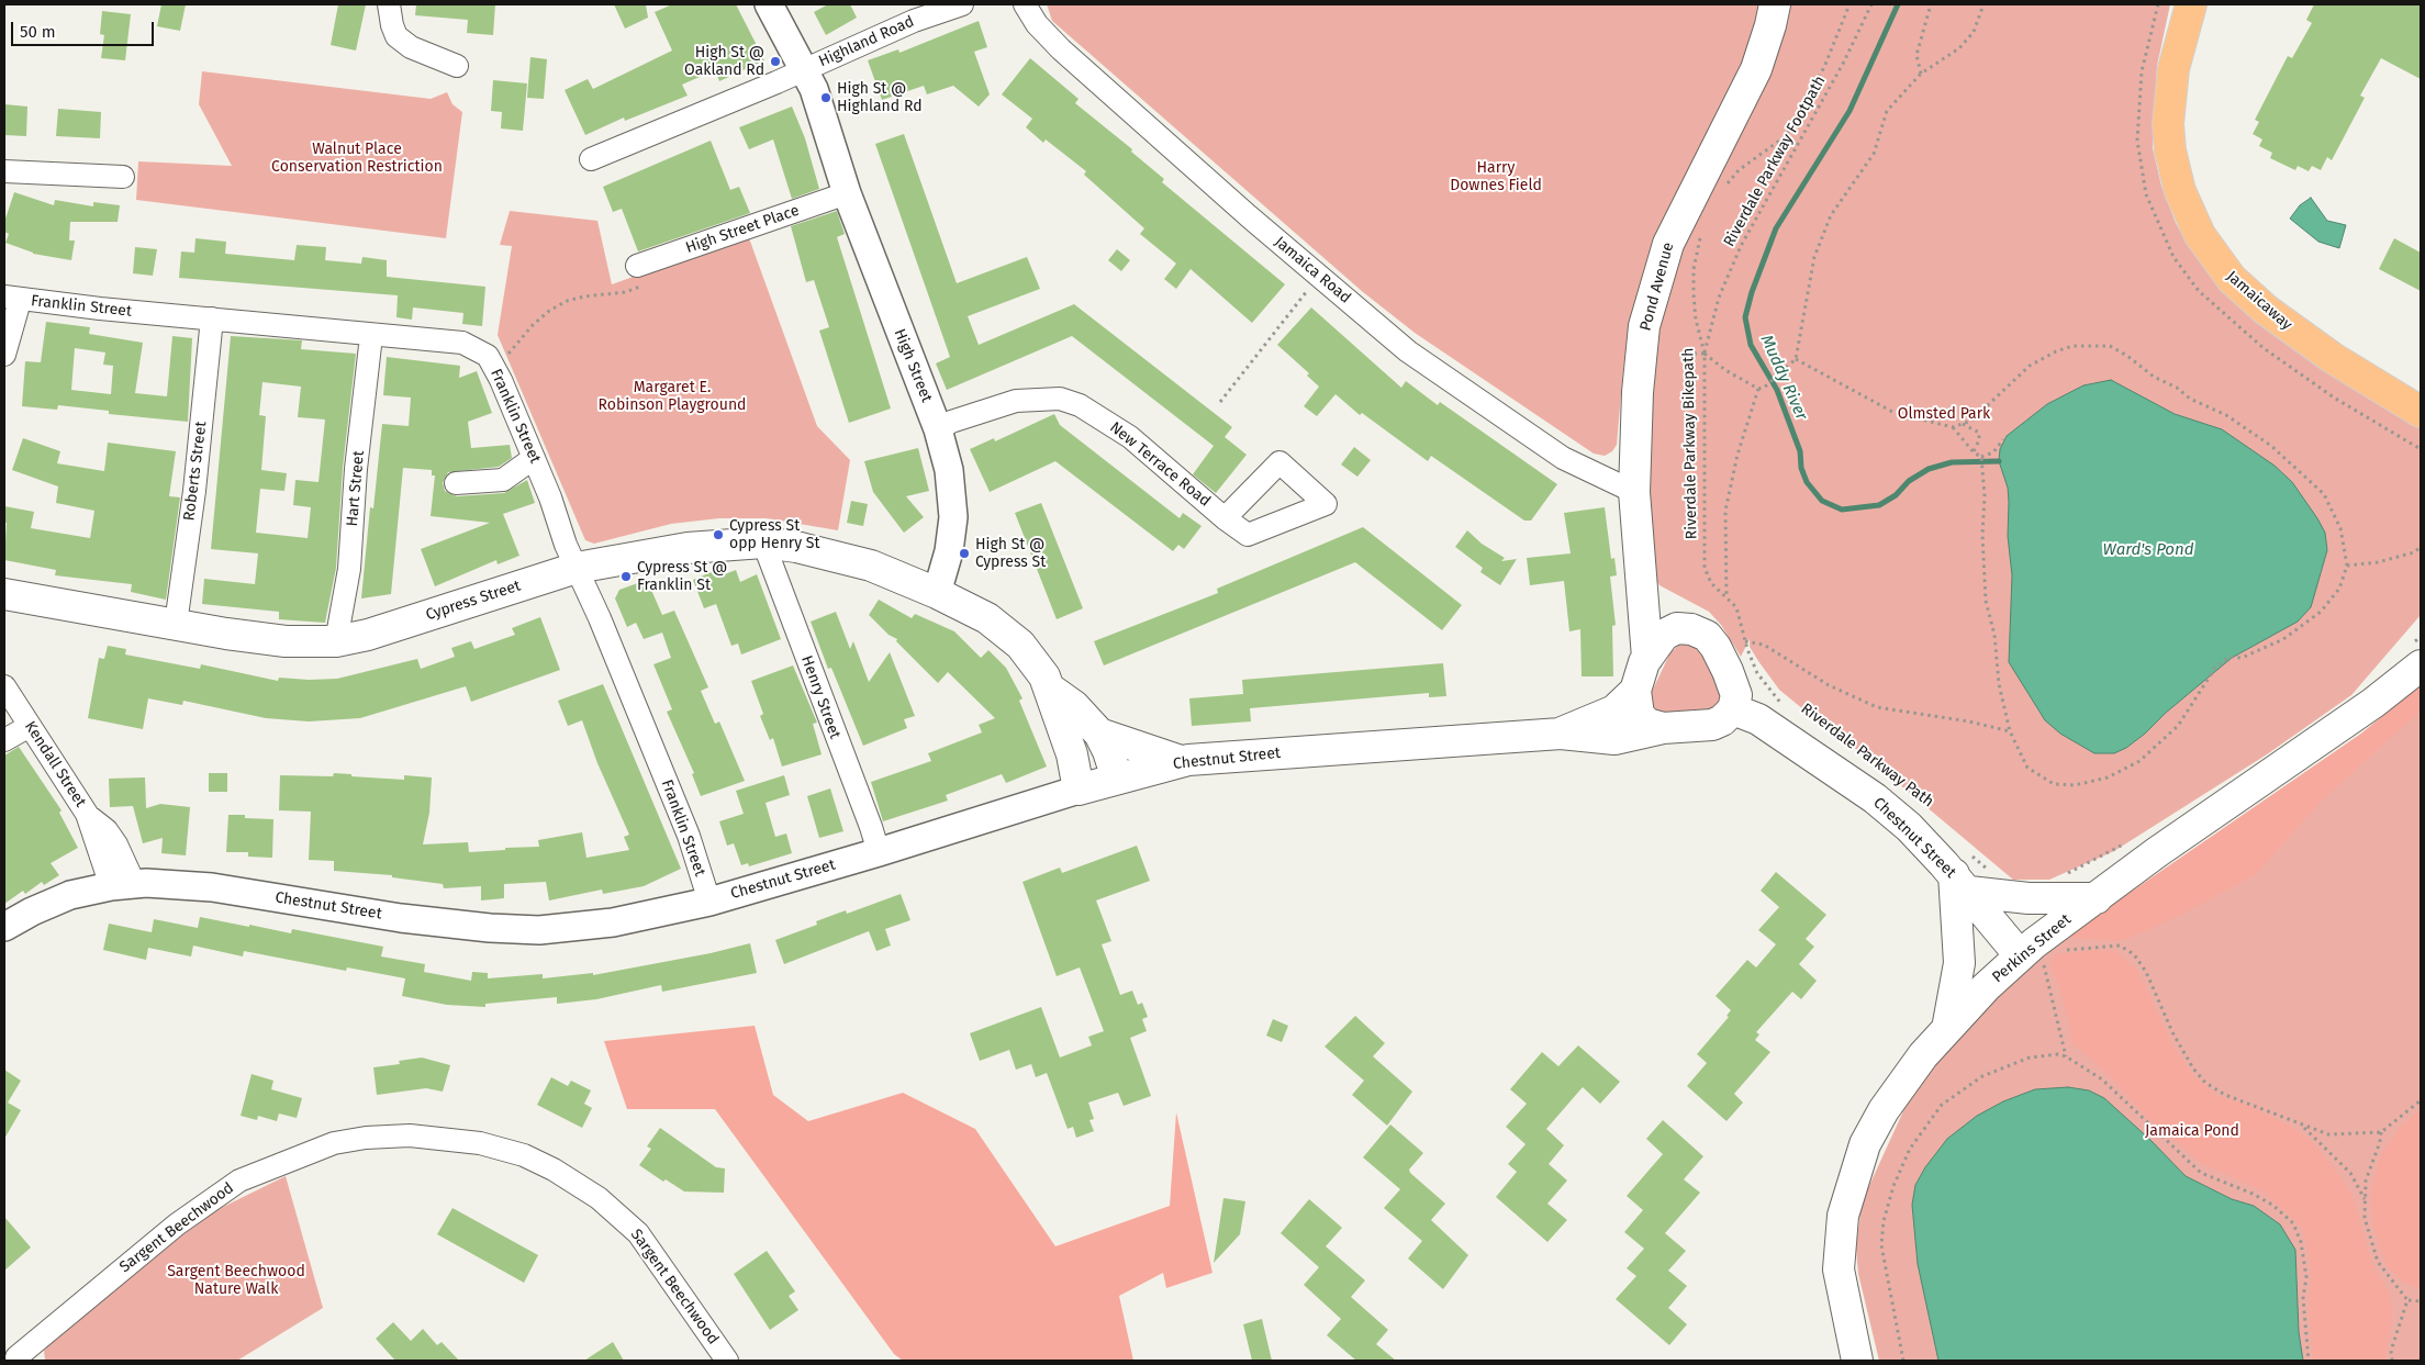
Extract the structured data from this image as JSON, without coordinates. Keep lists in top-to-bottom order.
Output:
{
  "streets": {
    "highway": ["Jamaicaway"],
    "main road": [
      "Pond Avenue",
      "Cypress Street",
      "Chestnut Street",
      "Perkins Street"
    ],
    "street": [
      "Highland Road",
      "High Street Place",
      "Jamaica Road",
      "Franklin Street",
      "High Street",
      "New Terrace Road",
      "Roberts Street",
      "Hart Street",
      "Henry Street",
      "Kendall Street",
      "Sargent Beechwood"
    ],
    "path": ["Riverdale Parkway Footpath", "Riverdale Parkway Bikepath", "Riverdale Parkway Path"]
  },
  "crossings": [
    ["Highland Road", "High Street"],
    ["Riverdale Parkway Footpath", "Riverdale Parkway Bikepath"],
    ["High Street Place", "High Street"],
    ["Jamaica Road", "Pond Avenue"],
    ["Pond Avenue", "Chestnut Street"],
    ["Franklin Street", "Roberts Street"],
    ["Franklin Street", "Hart Street"],
    ["Franklin Street", "Cypress Street"],
    ["Franklin Street", "Chestnut Street"],
    ["High Street", "New Terrace Road"],
    ["High Street", "Cypress Street"],
    ["Riverdale Parkway Bikepath", "Riverdale Parkway Path"],
    ["Roberts Street", "Cypress Street"],
    ["Hart Street", "Cypress Street"],
    ["Cypress Street", "Henry Street"],
    ["Henry Street", "Chestnut Street"],
    ["Chestnut Street", "Kendall Street"],
    ["Chestnut Street", "Perkins Street"]
  ],
  "water": ["Muddy River", "Ward's Pond"],
  "parks": [
    "Walnut Place Conservation Restriction",
    "Harry Downes Field",
    "Margaret E. Robinson Playground",
    "Olmsted Park",
    "Jamaica Pond",
    "Sargent Beechwood Nature Walk"
  ],
  "places": [
    "High St @ Oakland Rd",
    "High St @ Highland Rd",
    "Cypress St opp Henry St",
    "High St @ Cypress St",
    "Cypress St @ Franklin St"
  ],
  "scale_bar": "50 m"
}
